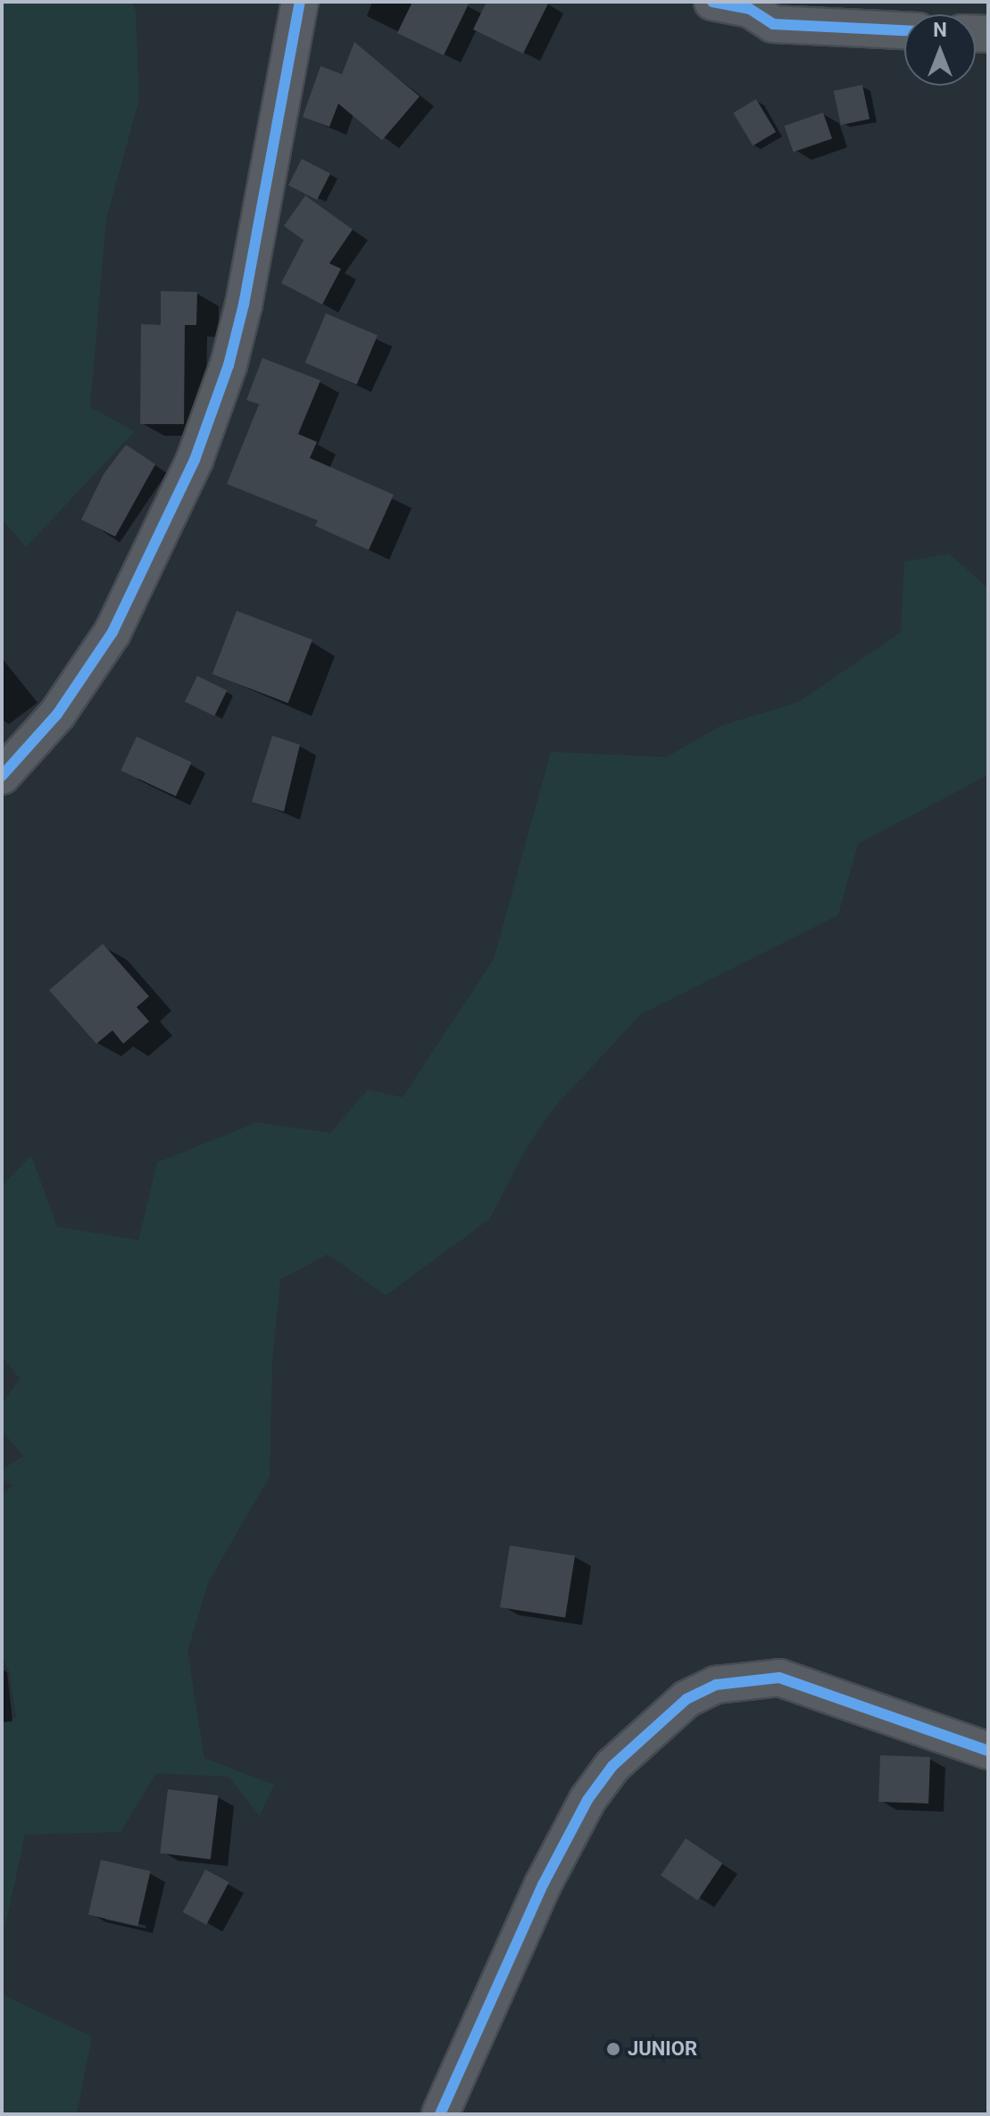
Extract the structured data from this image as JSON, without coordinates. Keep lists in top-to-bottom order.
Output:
{
  "places": ["JUNIOR"],
  "north": "top"
}
